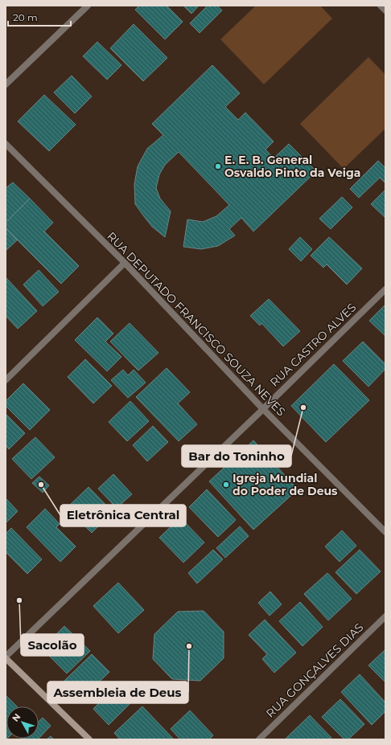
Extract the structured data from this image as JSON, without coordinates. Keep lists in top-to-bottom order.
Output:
{
  "streets": {
    "street": ["RUA DEPUTADO FRANCISCO SOUZA NEVES", "RUA CASTRO ALVES", "RUA GONÇALVES DIAS"]
  },
  "crossings": [
    ["RUA DEPUTADO FRANCISCO SOUZA NEVES", "RUA CASTRO ALVES"]
  ],
  "places": [
    "E. E. B. General Osvaldo Pinto da Veiga",
    "Bar do Toninho",
    "Eletrônica Central",
    "Igreja Mundial do Poder de Deus",
    "Sacolão",
    "Assembleia de Deus"
  ],
  "scale_bar": "20 m",
  "north": "top left"
}
